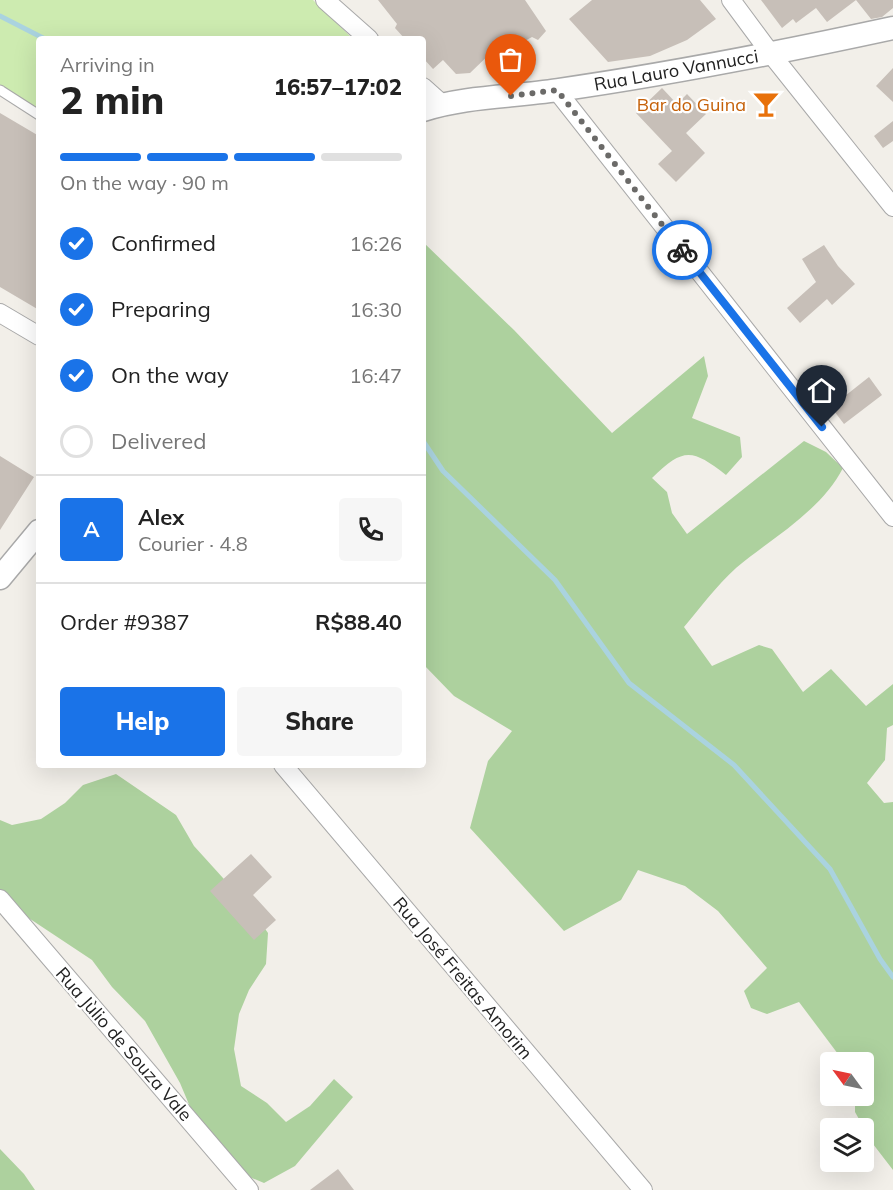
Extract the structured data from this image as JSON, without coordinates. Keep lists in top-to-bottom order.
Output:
{
  "streets": {
    "street": ["Rua Lauro Vannucci", "Rua José Freitas Amorim", "Rua Jùlio de Souza Vale"]
  },
  "places": {
    "bar": ["Bar do Guina"]
  },
  "north": "top left",
  "page": {
    "heading": ["2 min", "Arriving in", "16:57–17:02"],
    "panel": [
      "Alex",
      "Courier · 4.8",
      "Order #9387",
      "R$88.40"
    ],
    "bar": "On the way · 90 m",
    "list": [
      ["Confirmed", "16:26"],
      ["Preparing", "16:30"],
      ["On the way", "16:47"],
      "Delivered"
    ],
    "round": "A",
    "buttons": ["Help", "Share"]
  }
}
